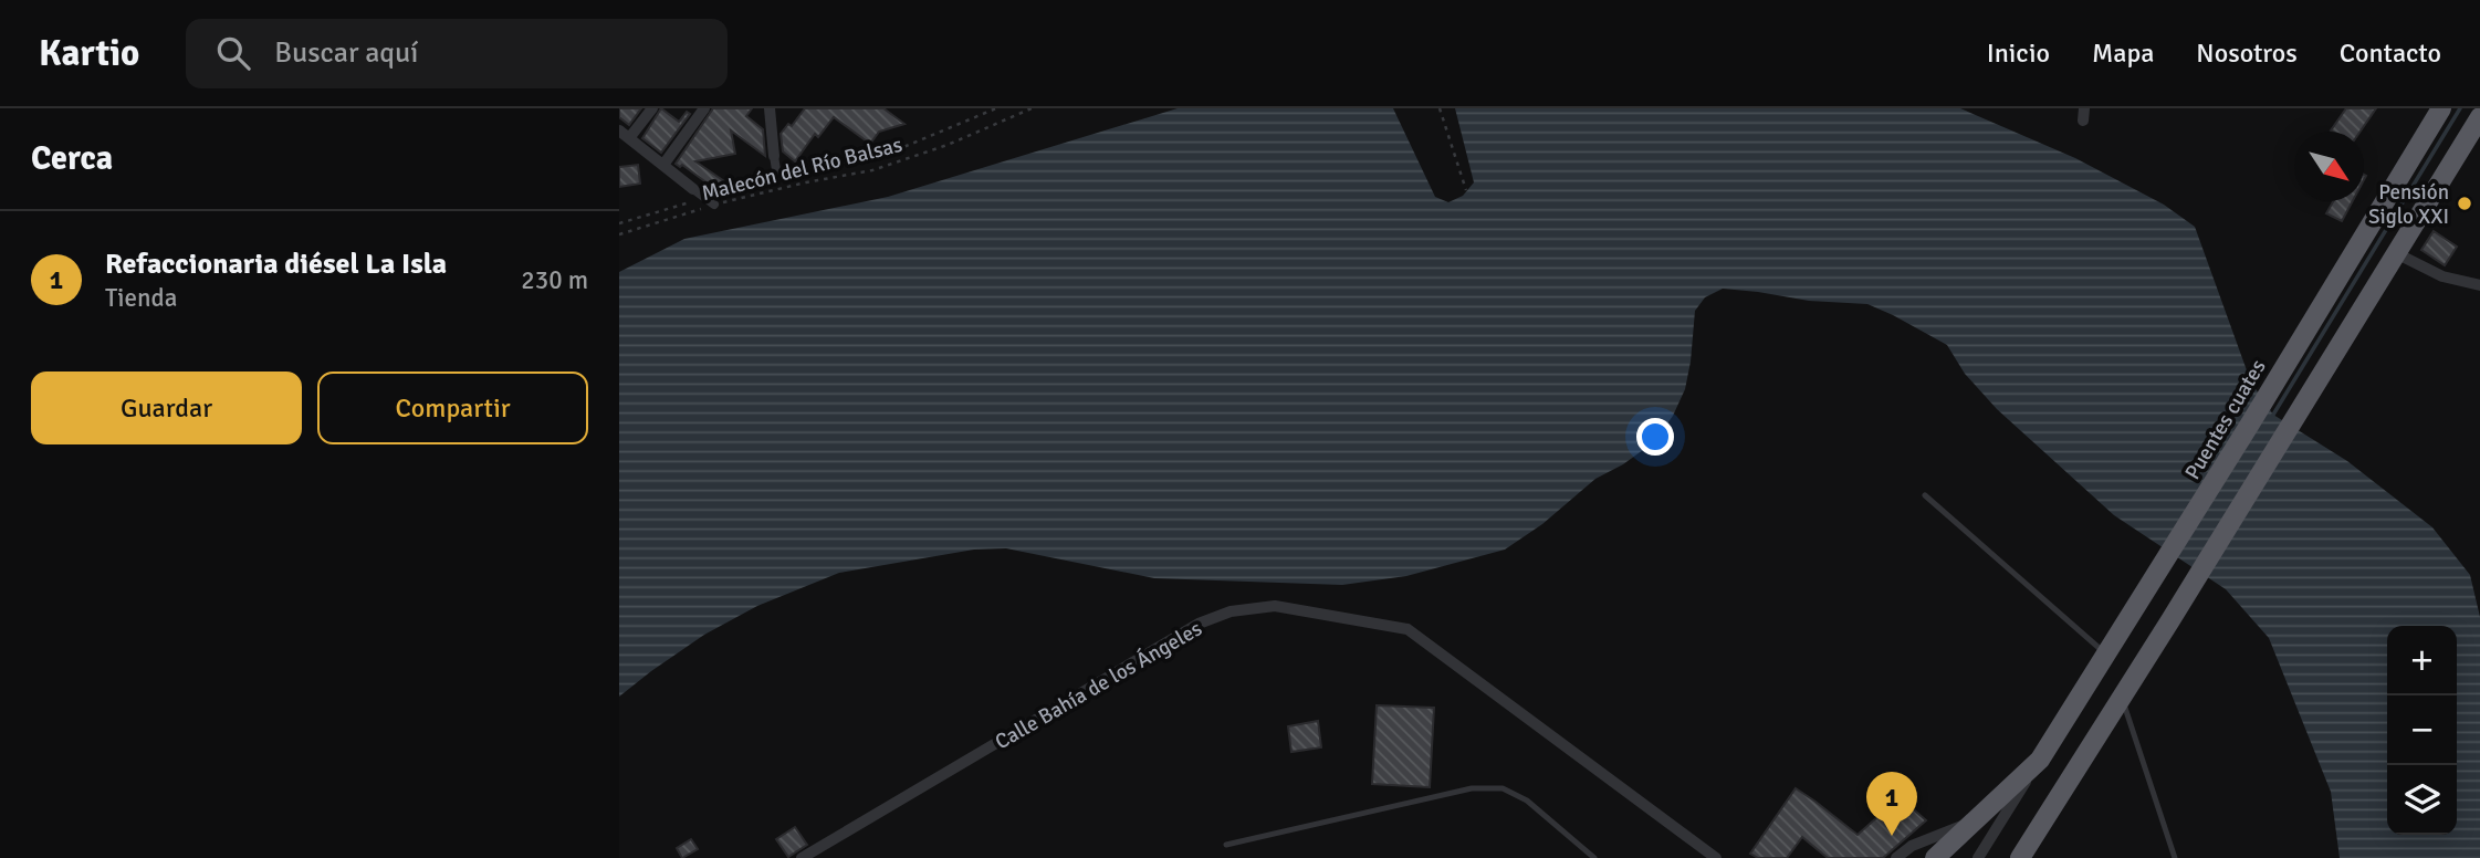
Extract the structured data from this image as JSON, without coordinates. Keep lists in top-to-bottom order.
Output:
{
  "streets": {
    "highway": ["Puentes cuates"],
    "street": ["Calle Bahía de los Ángeles"],
    "path": ["Malecón del Río Balsas"]
  },
  "places": ["Pensión Siglo XXI"],
  "north": "bottom right",
  "page": {
    "header": "Kartio",
    "search": "Buscar aquí",
    "nav": [
      "Inicio",
      "Mapa",
      "Nosotros",
      "Contacto"
    ],
    "heading": "Cerca",
    "list": [
      {
        "mark": "1",
        "name": "Refaccionaria diésel La Isla",
        "note": "Tienda",
        "value": "230 m"
      }
    ],
    "buttons": ["Guardar", "Compartir"],
    "map_buttons": ["+", "−"],
    "pins": "1"
  }
}
